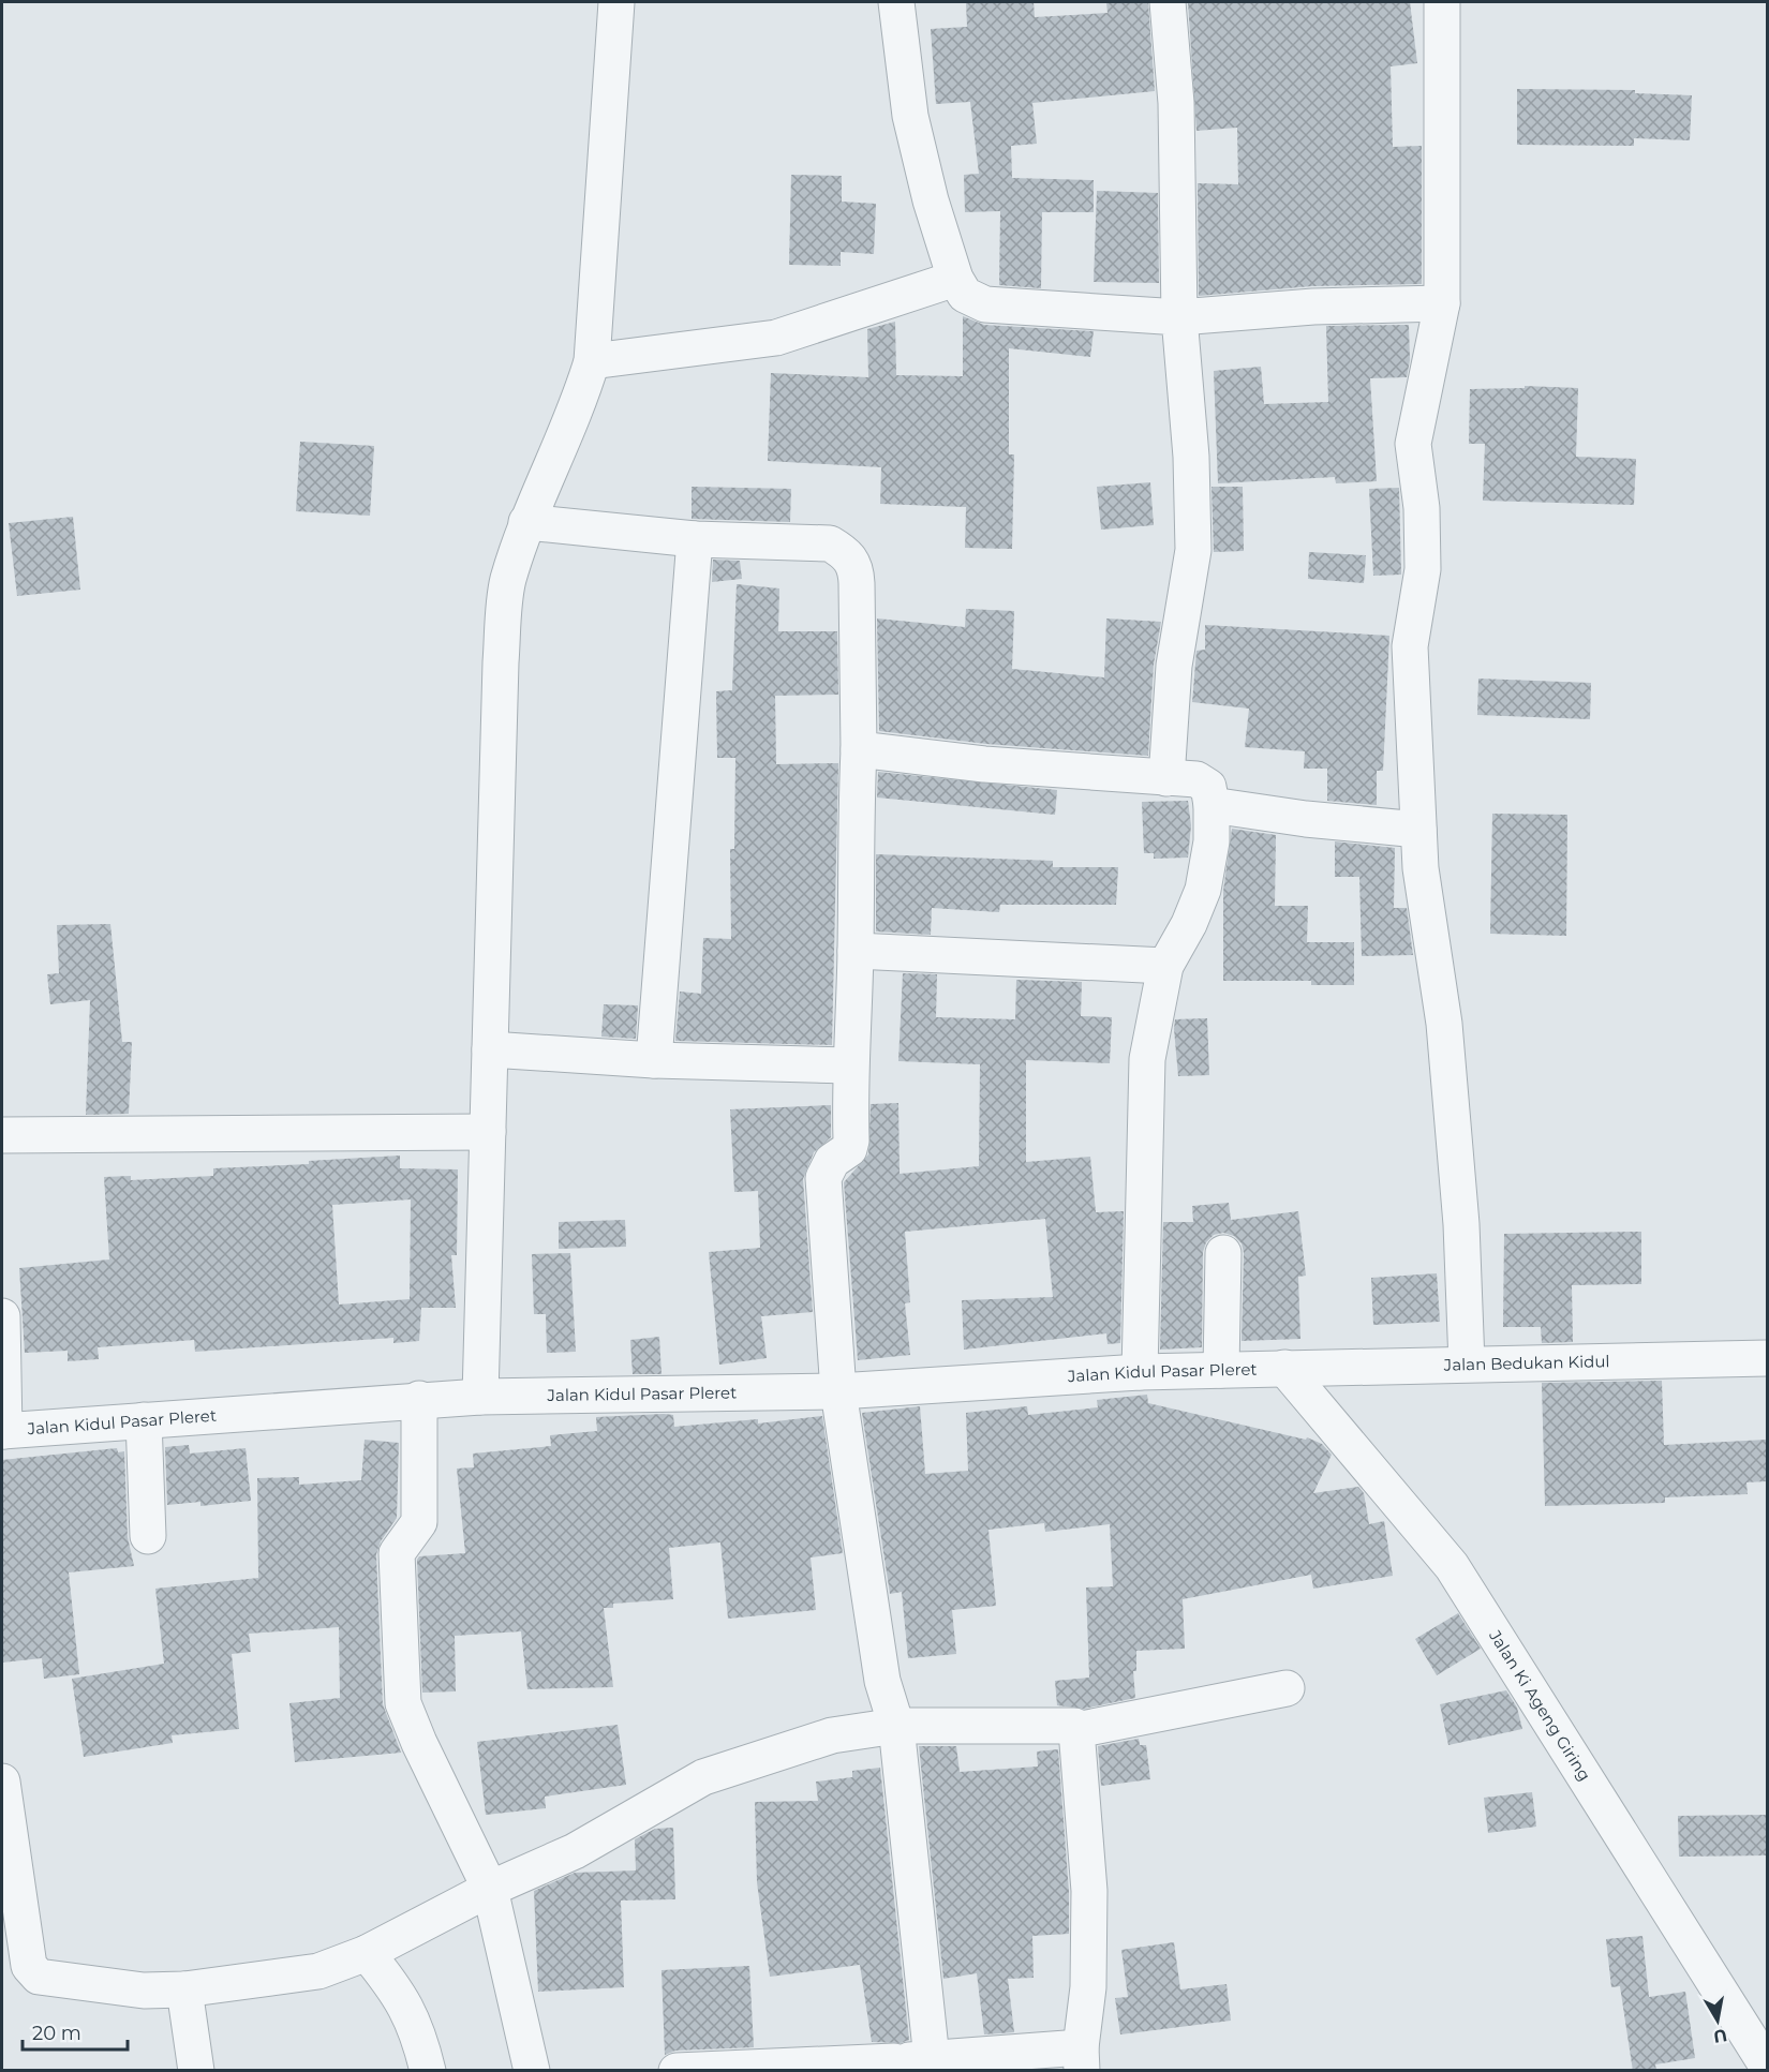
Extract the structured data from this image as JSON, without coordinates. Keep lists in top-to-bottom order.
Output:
{
  "streets": {
    "street": ["Jalan Bedukan Kidul", "Jalan Kidul Pasar Pleret", "Jalan Ki Ageng Giring"]
  },
  "crossings": [
    ["Jalan Bedukan Kidul", "Jalan Kidul Pasar Pleret"],
    ["Jalan Bedukan Kidul", "Jalan Ki Ageng Giring"],
    ["Jalan Kidul Pasar Pleret", "Jalan Ki Ageng Giring"]
  ],
  "scale_bar": "20 m",
  "north": "bottom"
}
